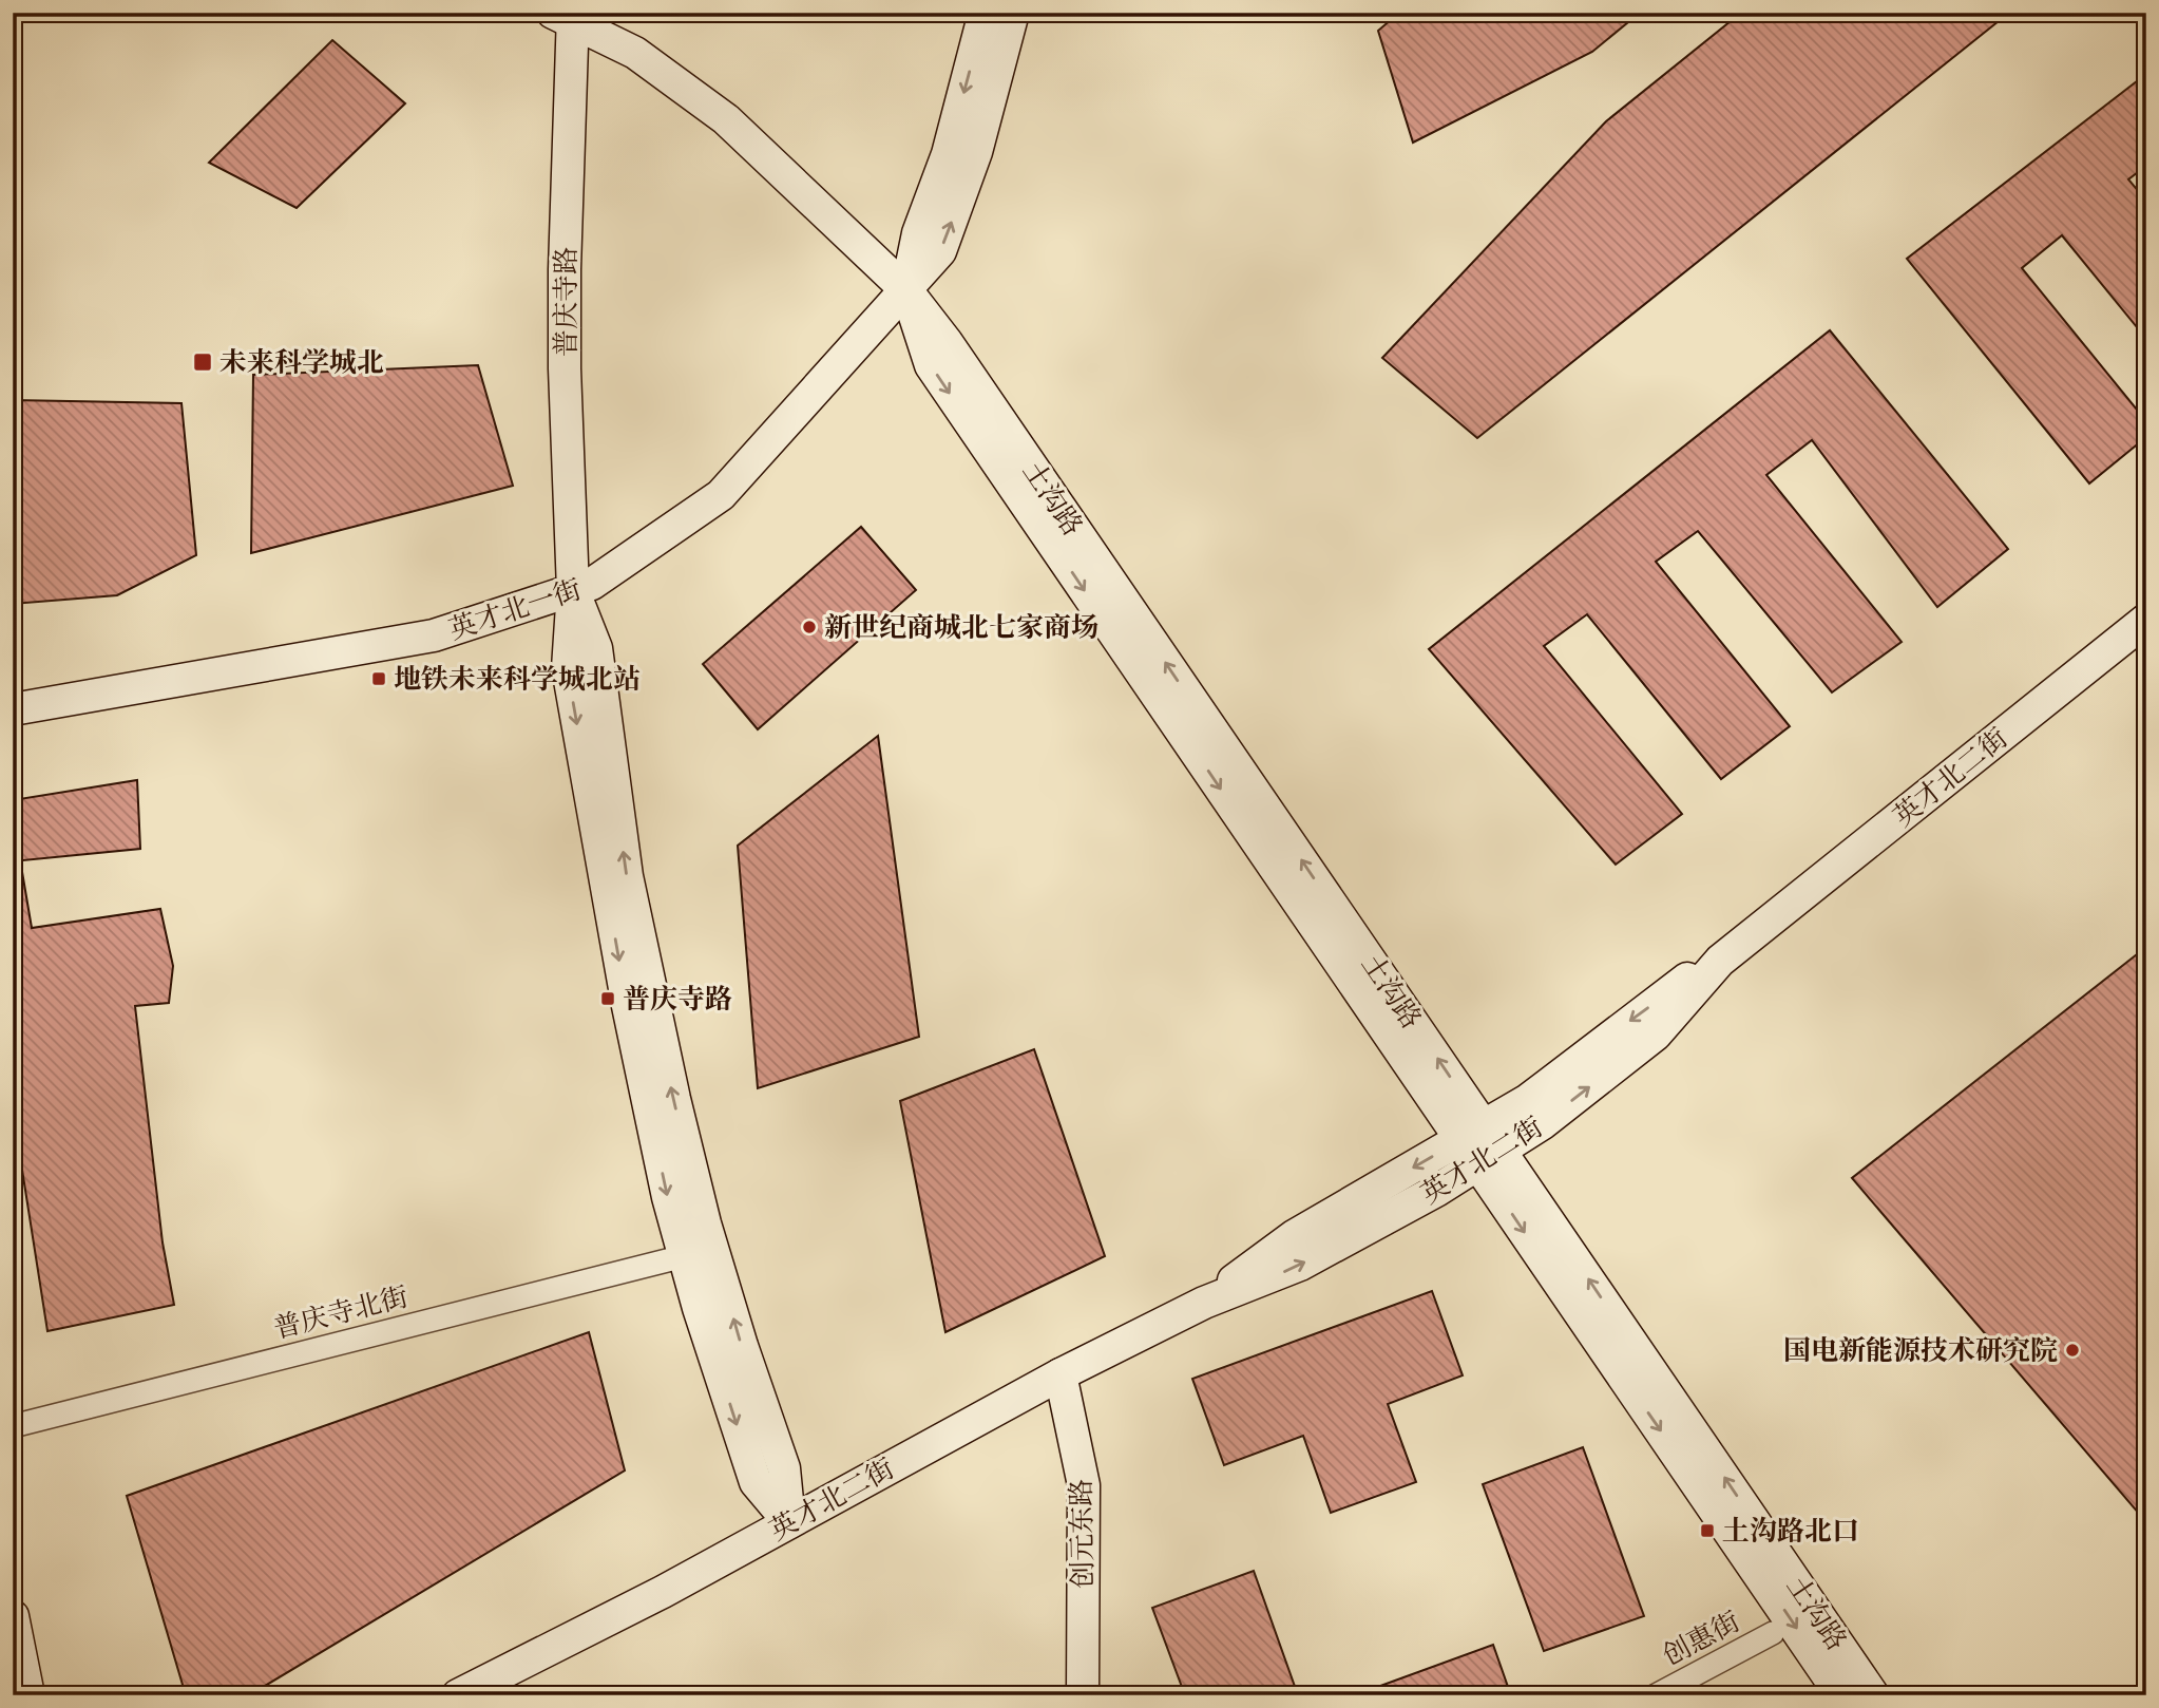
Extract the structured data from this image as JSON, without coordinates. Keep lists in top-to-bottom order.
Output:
{
  "streets": {
    "street": [
      "普庆寺路",
      "土沟路",
      "英才北一街",
      "英才北二街",
      "普庆寺北街",
      "创元东路",
      "创惠街"
    ]
  },
  "crossings": [
    ["普庆寺路", "英才北一街"],
    ["普庆寺路", "英才北二街"],
    ["普庆寺路", "普庆寺北街"],
    ["土沟路", "英才北一街"],
    ["土沟路", "英才北二街"],
    ["英才北二街", "创元东路"]
  ],
  "places": {
    "transit": [
      "未来科学城北",
      "地铁未来科学城北站",
      "普庆寺路",
      "土沟路北口"
    ],
    "other": ["新世纪商城北七家商场", "国电新能源技术研究院"]
  }
}
